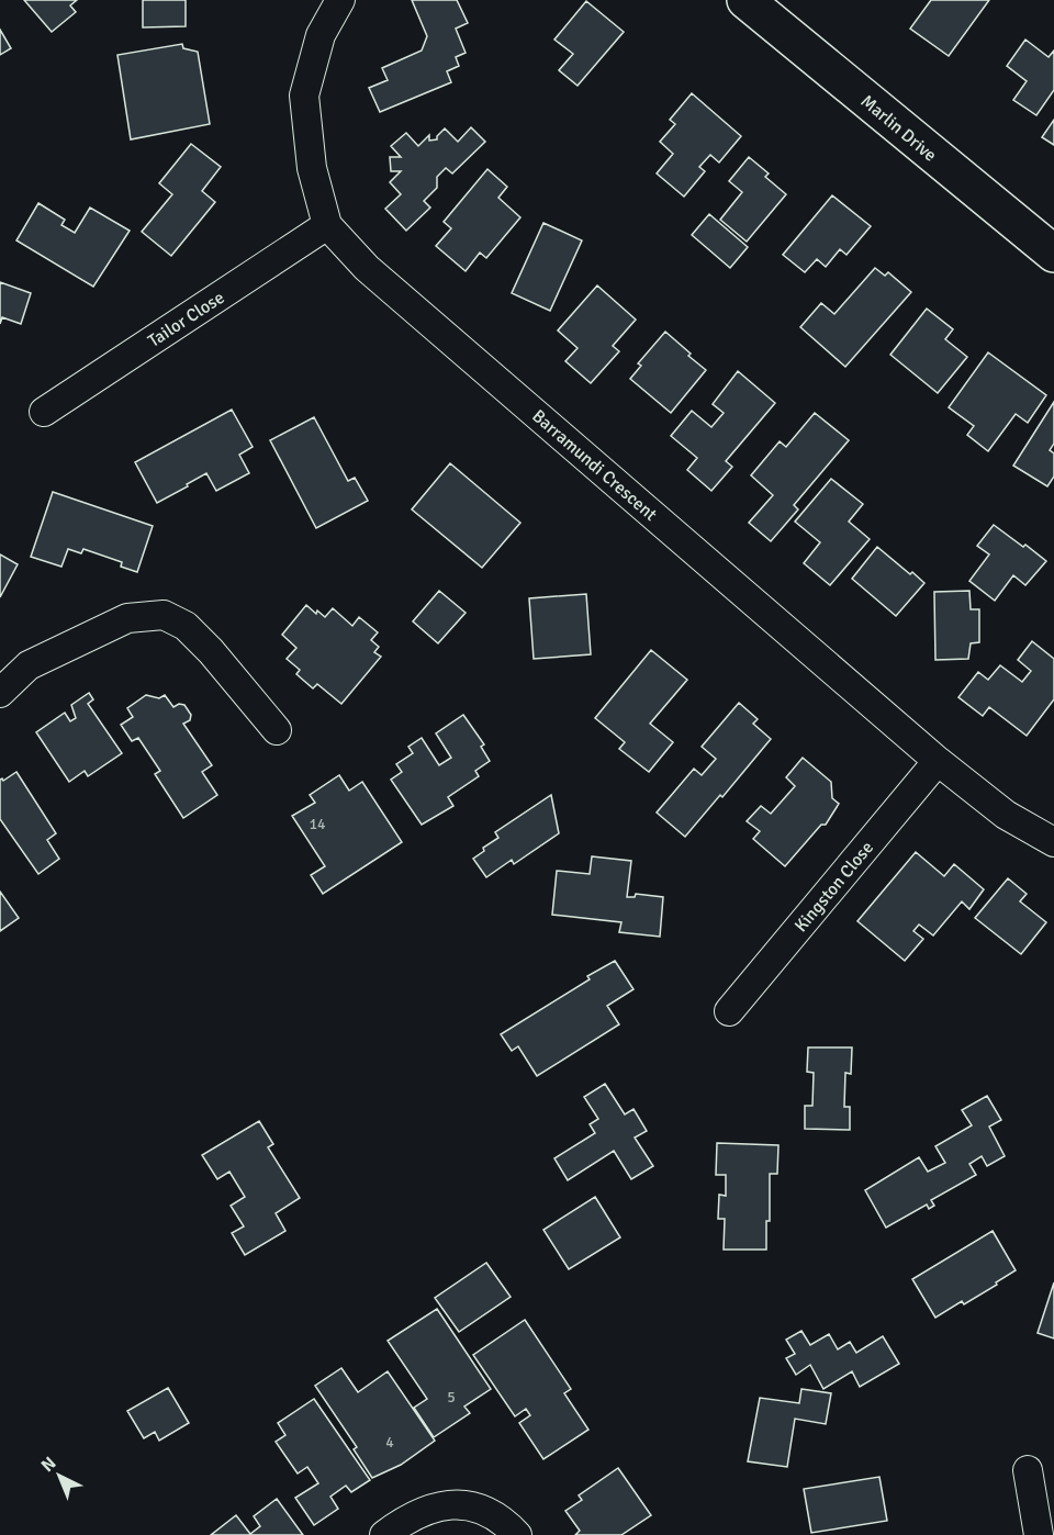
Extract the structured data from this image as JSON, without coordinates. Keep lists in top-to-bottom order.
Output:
{
  "streets": {
    "street": [
      "Marlin Drive",
      "Tailor Close",
      "Barramundi Crescent",
      "Kingston Close"
    ]
  },
  "crossings": [
    ["Tailor Close", "Barramundi Crescent"],
    ["Barramundi Crescent", "Kingston Close"]
  ],
  "house_numbers": ["14", "5", "4"],
  "north": "top left"
}
